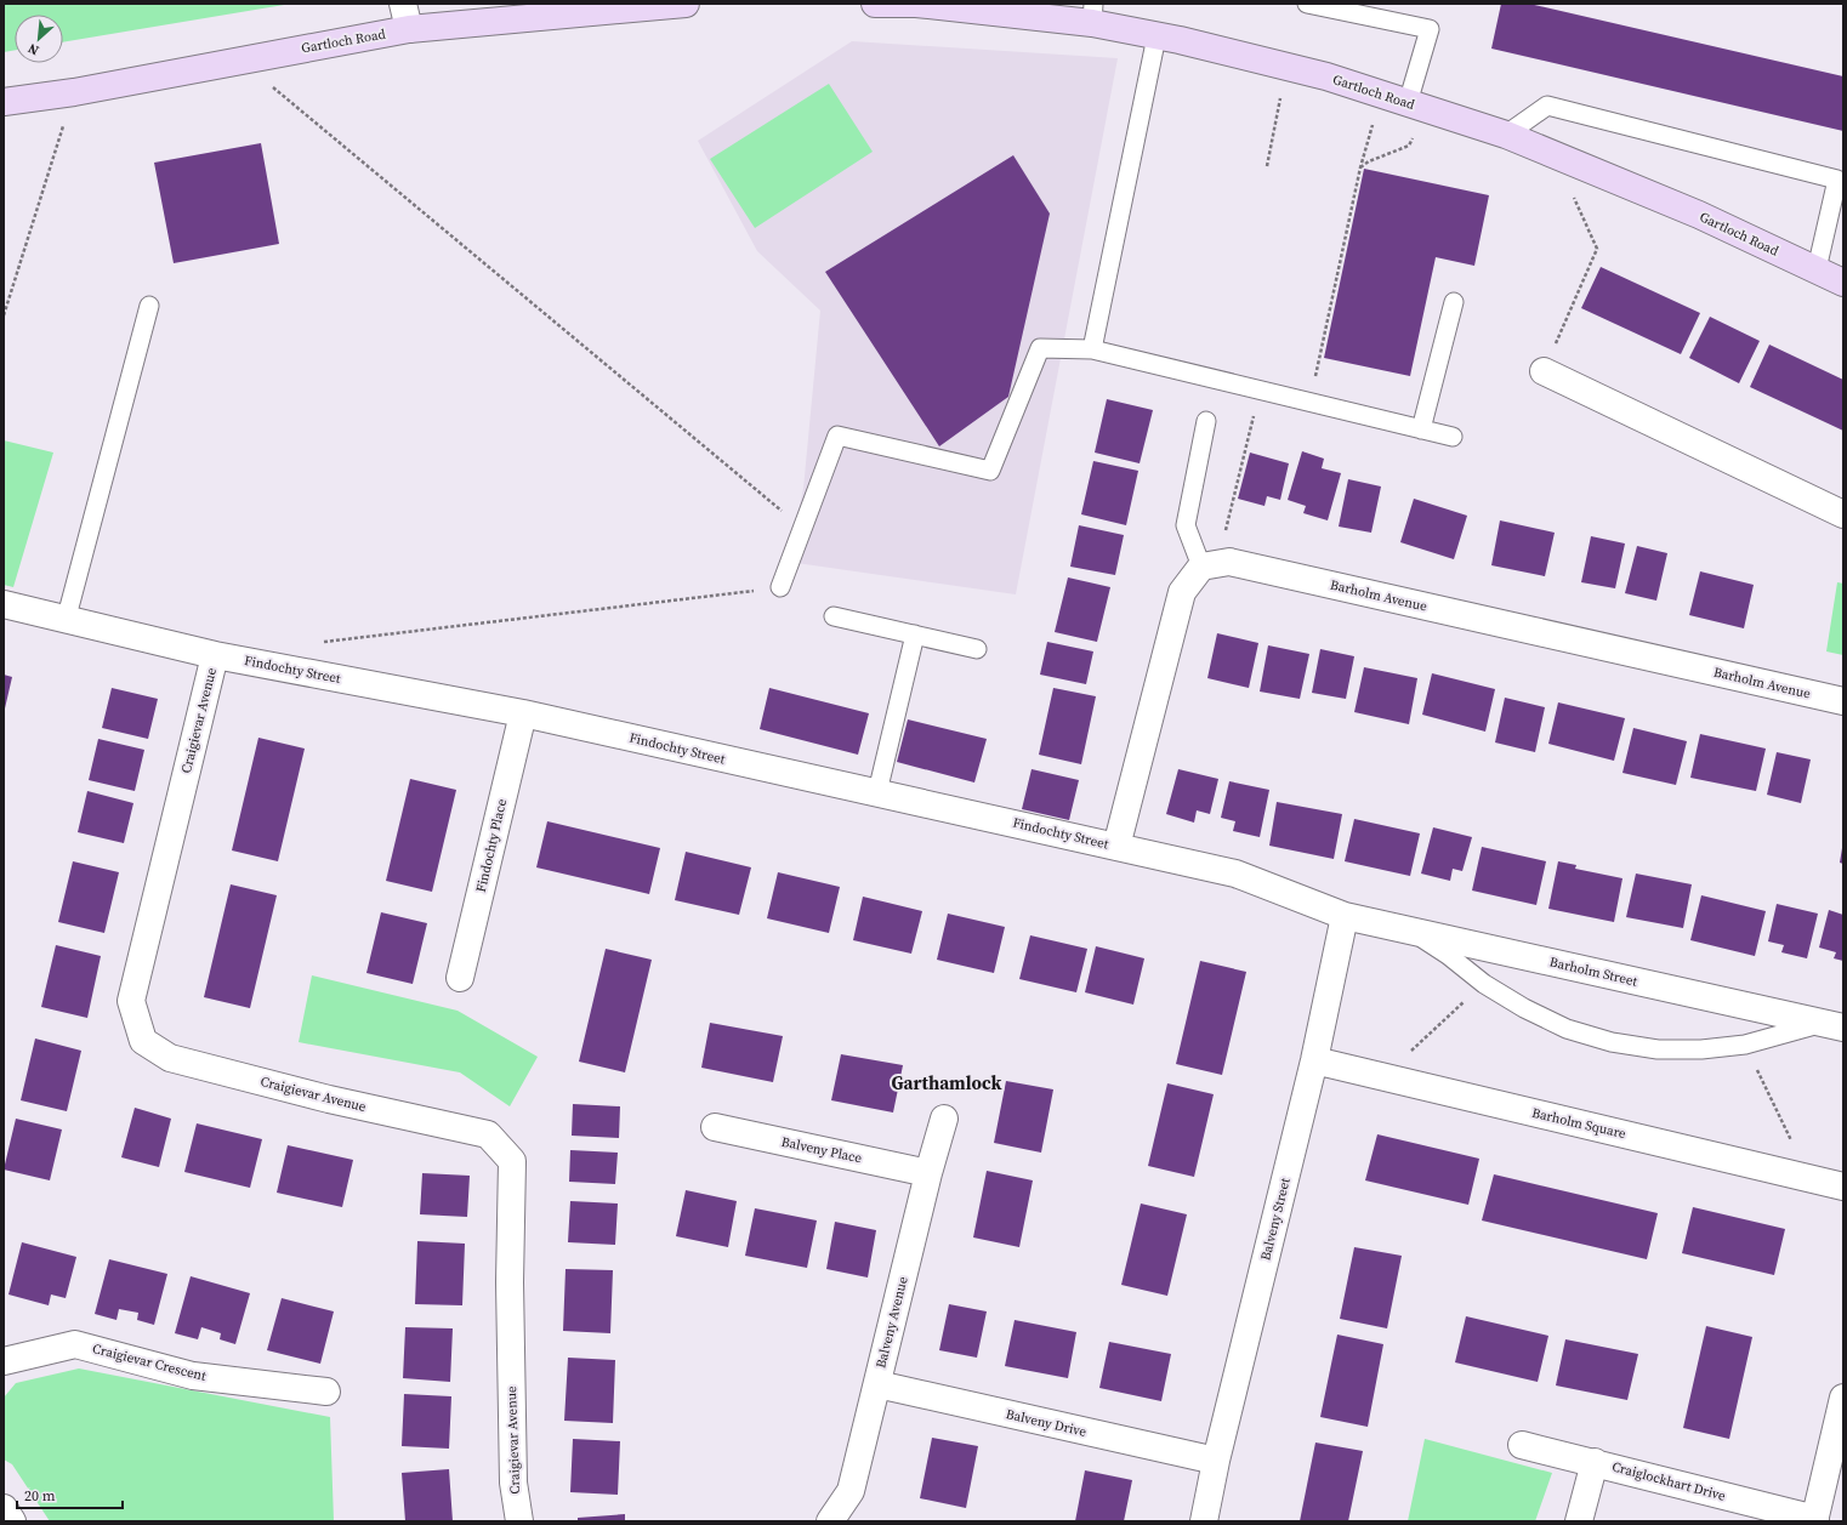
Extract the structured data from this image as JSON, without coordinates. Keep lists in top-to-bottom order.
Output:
{
  "streets": {
    "main road": ["Gartloch Road"],
    "street": [
      "Barholm Avenue",
      "Findochty Street",
      "Craigievar Avenue",
      "Findochty Place",
      "Barholm Street",
      "Barholm Square",
      "Balveny Place",
      "Balveny Street",
      "Balveny Avenue",
      "Craigievar Crescent",
      "Balveny Drive",
      "Craiglockhart Drive"
    ]
  },
  "crossings": [
    ["Findochty Street", "Craigievar Avenue"],
    ["Findochty Street", "Findochty Place"],
    ["Findochty Street", "Barholm Street"],
    ["Findochty Street", "Balveny Street"],
    ["Barholm Street", "Balveny Street"],
    ["Barholm Square", "Balveny Street"],
    ["Balveny Place", "Balveny Avenue"],
    ["Balveny Street", "Balveny Drive"],
    ["Balveny Avenue", "Balveny Drive"]
  ],
  "districts": ["Garthamlock"],
  "scale_bar": "20 m",
  "north": "bottom left"
}
